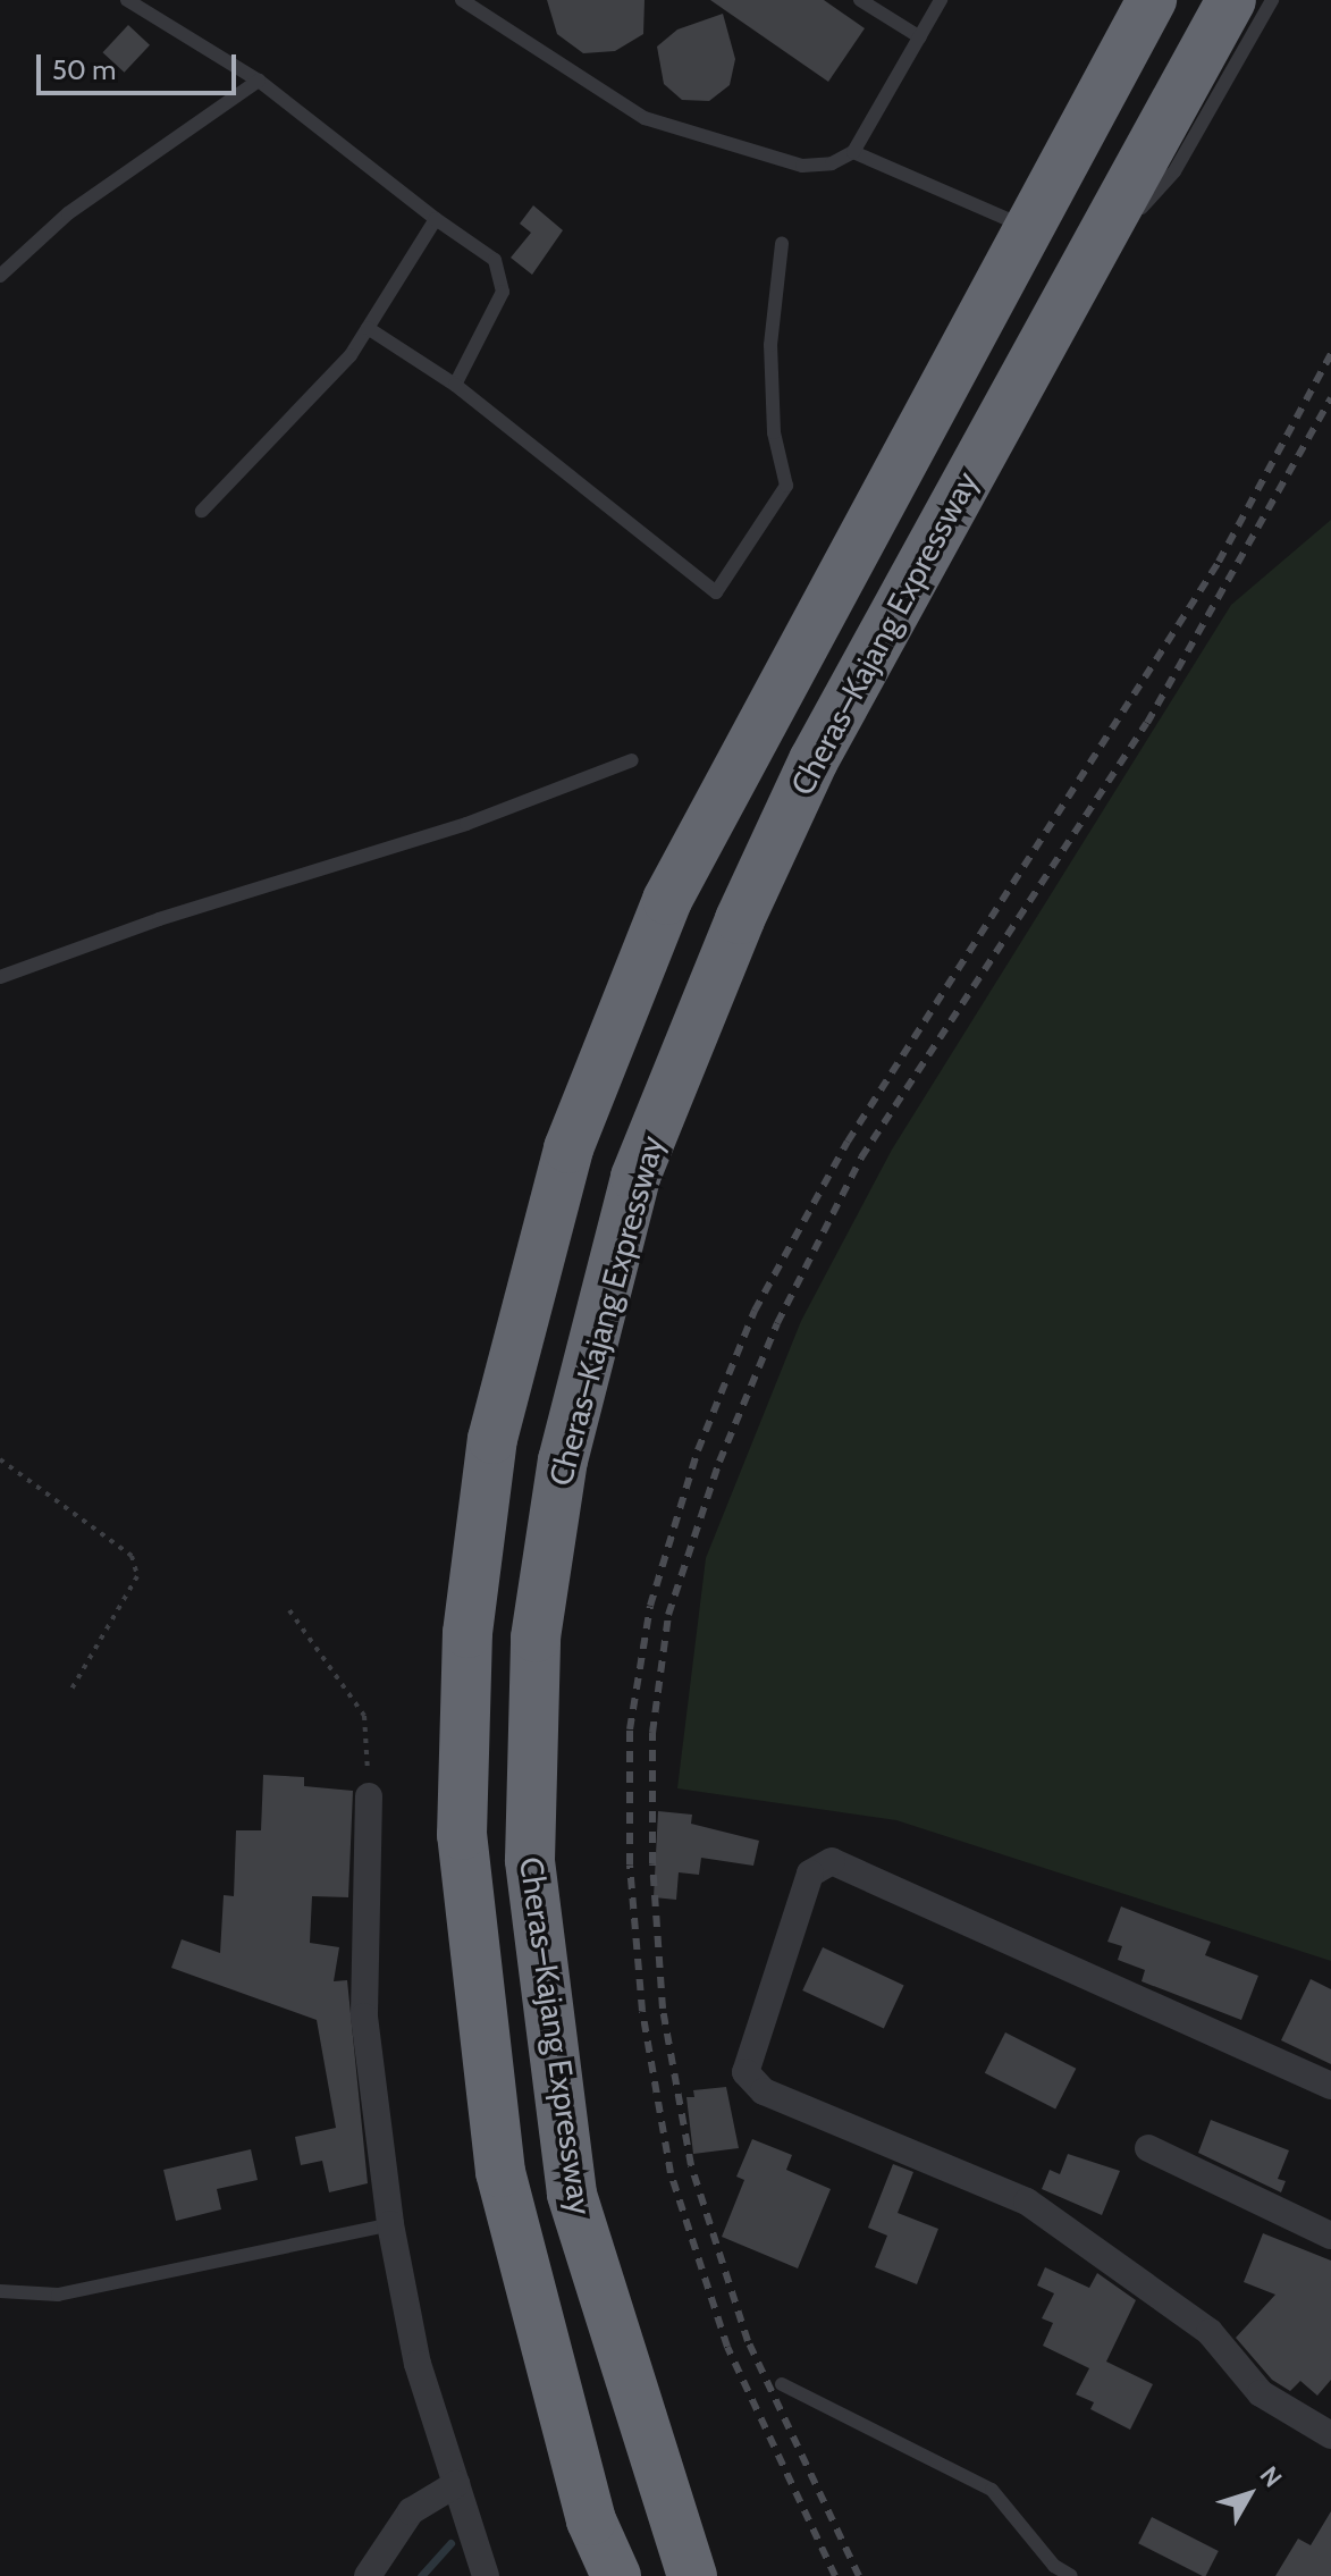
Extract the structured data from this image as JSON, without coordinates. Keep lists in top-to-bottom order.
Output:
{
  "streets": {
    "highway": ["Cheras–Kajang Expressway"]
  },
  "scale_bar": "50 m",
  "north": "top right"
}
